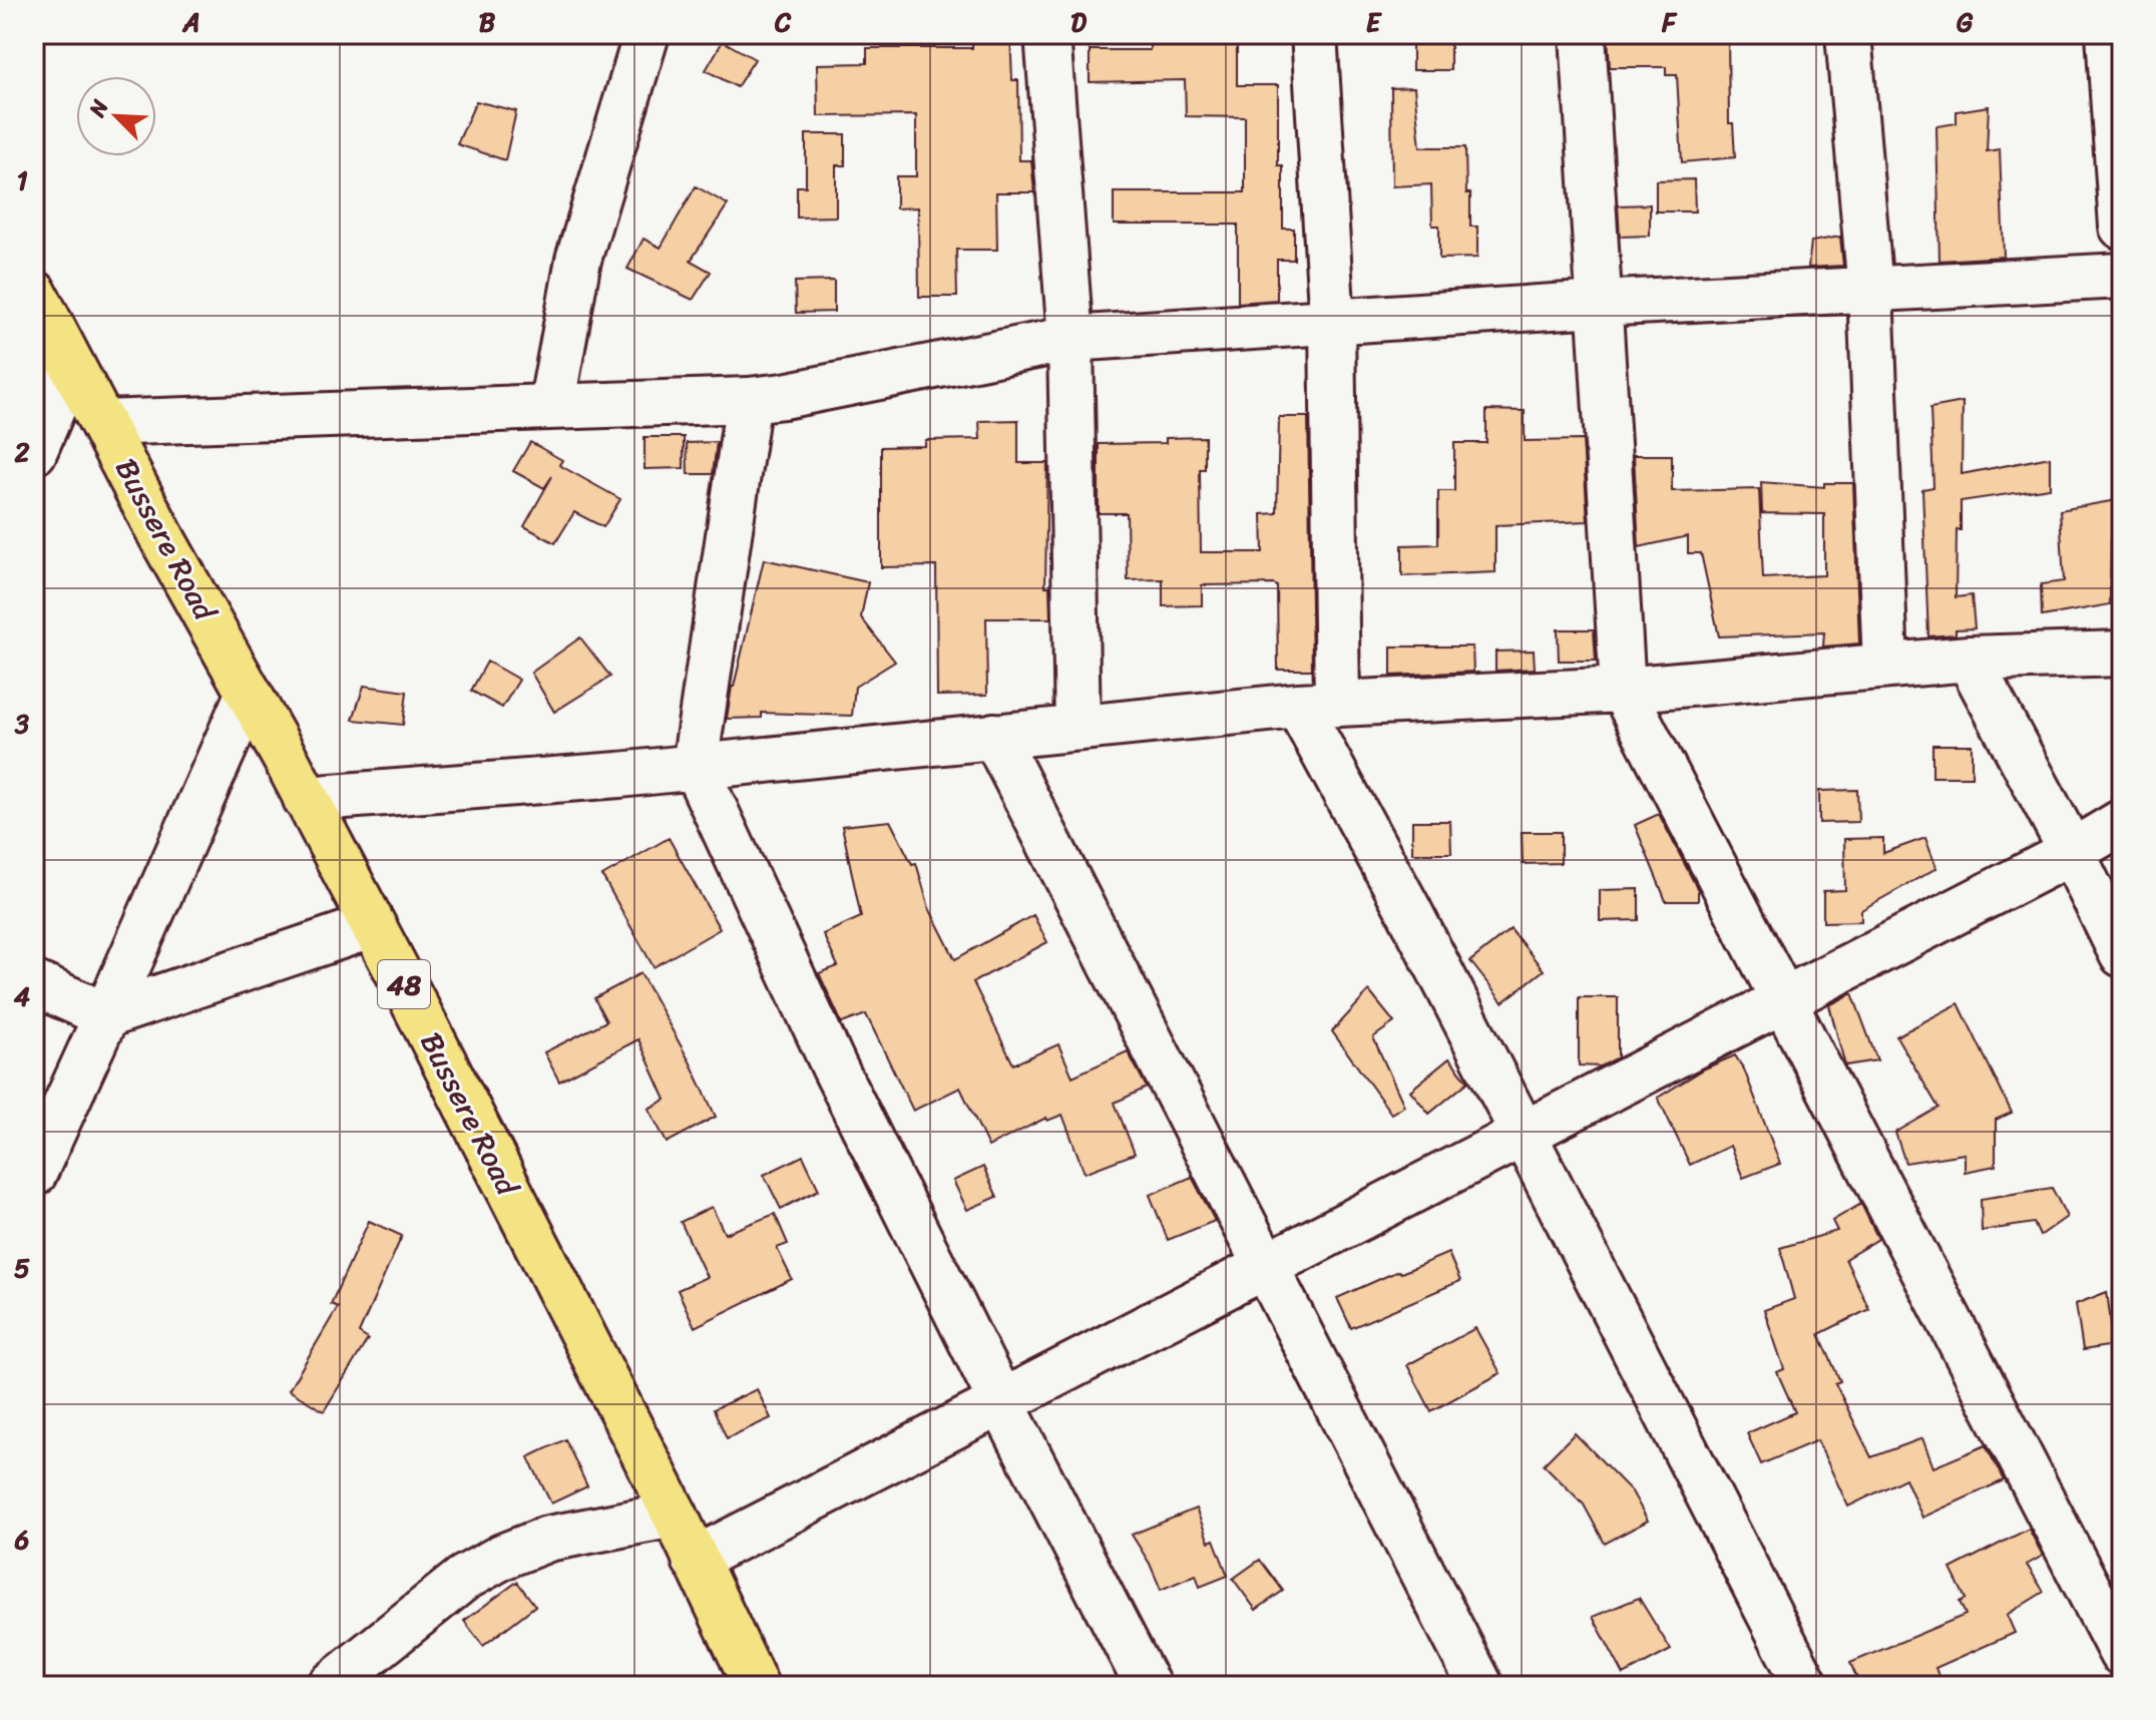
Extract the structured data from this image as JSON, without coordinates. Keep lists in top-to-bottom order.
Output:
{
  "streets": {
    "main road": ["Bussere Road", "48"]
  },
  "north": "top left",
  "grid": {
    "columns": [
      "A",
      "B",
      "C",
      "D",
      "E",
      "F",
      "G"
    ],
    "rows": [
      "1",
      "2",
      "3",
      "4",
      "5",
      "6"
    ]
  }
}
